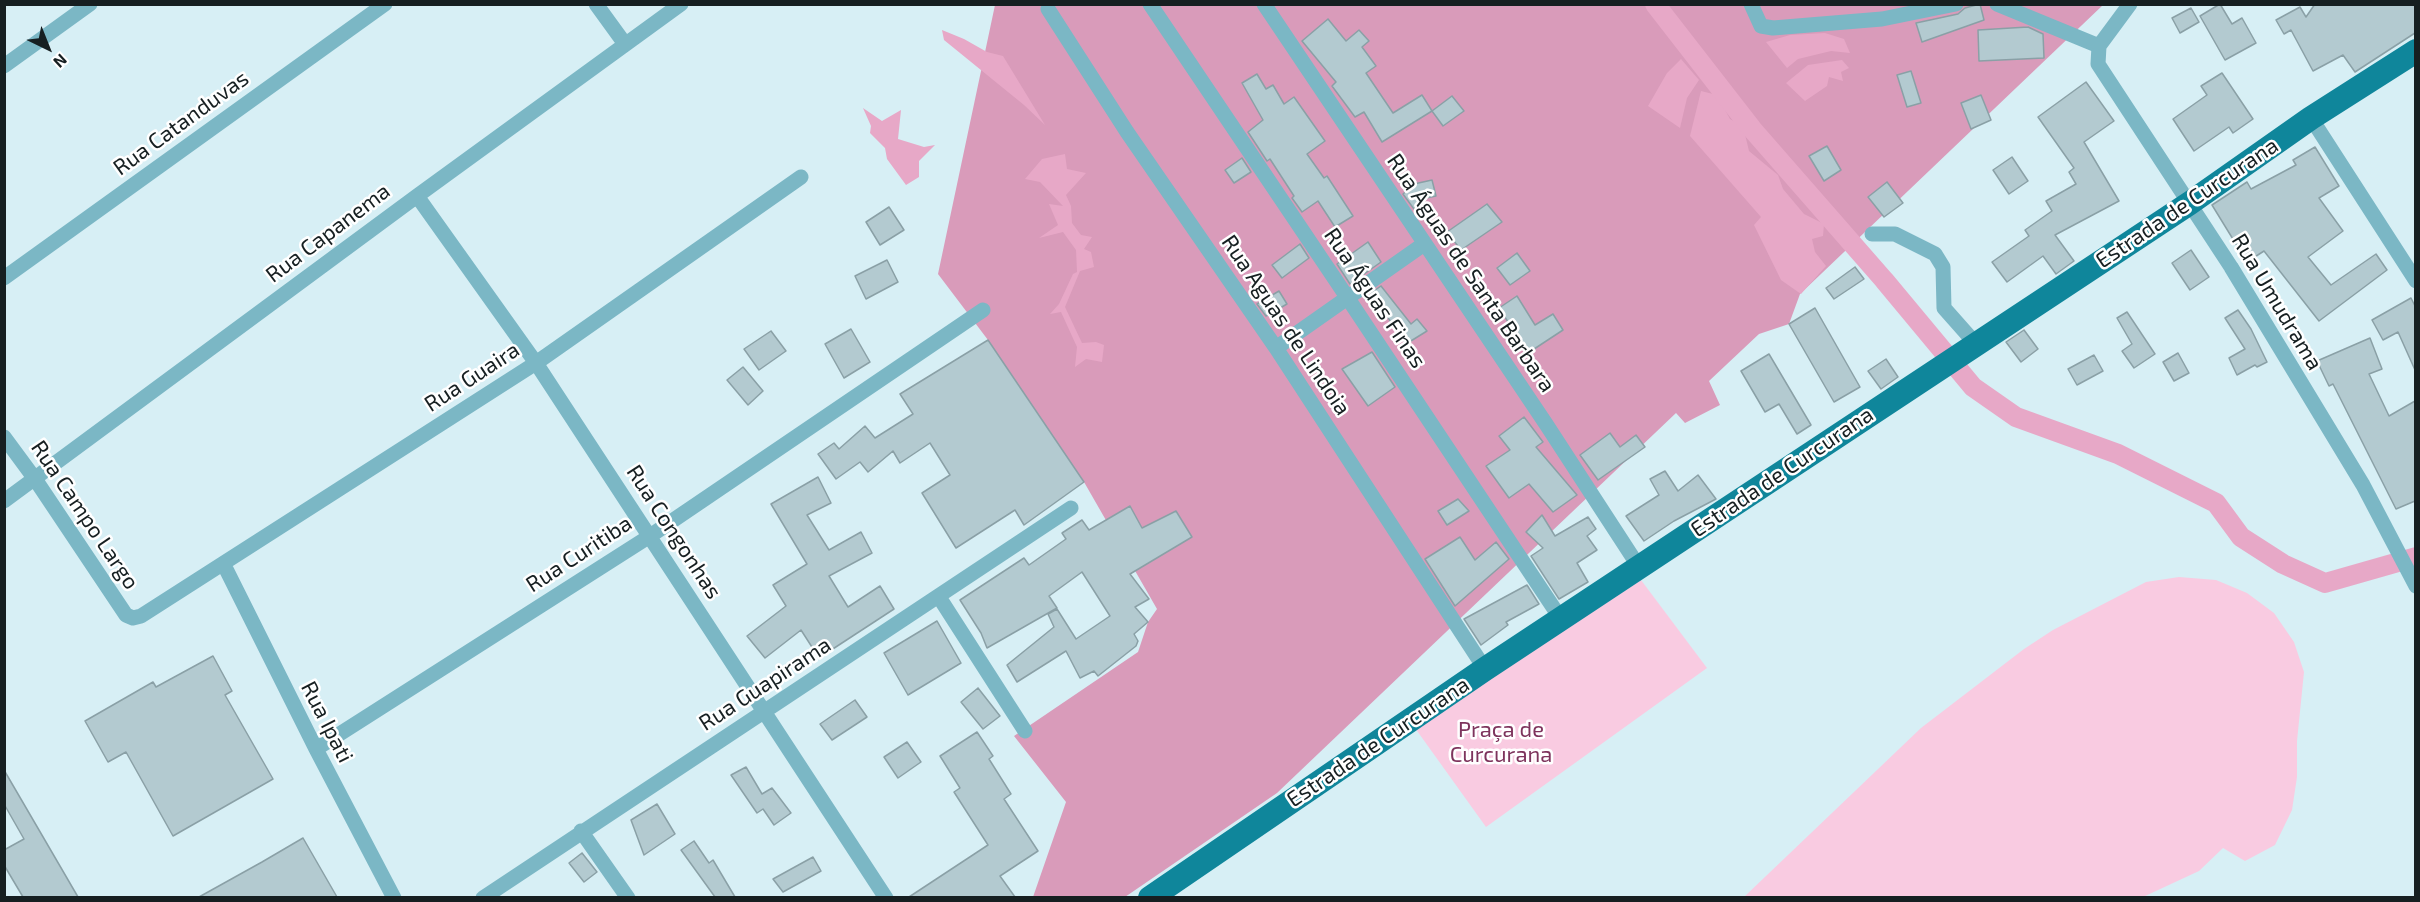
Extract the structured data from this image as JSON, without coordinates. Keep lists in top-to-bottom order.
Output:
{
  "streets": {
    "main road": ["Estrada de Curcurana"],
    "street": [
      "Rua Catanduvas",
      "Rua Capanema",
      "Rua Águas de Santa Barbara",
      "Rua Águas Finas",
      "Rua Umudrama",
      "Rua Aguas de Lindoia",
      "Rua Guaira",
      "Rua Campo Largo",
      "Rua Congonhas",
      "Rua Curitiba",
      "Rua Guapirama",
      "Rua Ipati"
    ]
  },
  "crossings": [
    ["Estrada de Curcurana", "Rua Águas de Santa Barbara"],
    ["Estrada de Curcurana", "Rua Águas Finas"],
    ["Estrada de Curcurana", "Rua Umudrama"],
    ["Estrada de Curcurana", "Rua Aguas de Lindoia"],
    ["Rua Capanema", "Rua Campo Largo"],
    ["Rua Capanema", "Rua Congonhas"],
    ["Rua Guaira", "Rua Campo Largo"],
    ["Rua Guaira", "Rua Congonhas"],
    ["Rua Guaira", "Rua Ipati"],
    ["Rua Congonhas", "Rua Curitiba"],
    ["Rua Congonhas", "Rua Guapirama"],
    ["Rua Curitiba", "Rua Ipati"]
  ],
  "parks": ["Praça de Curcurana"],
  "north": "bottom right"
}
